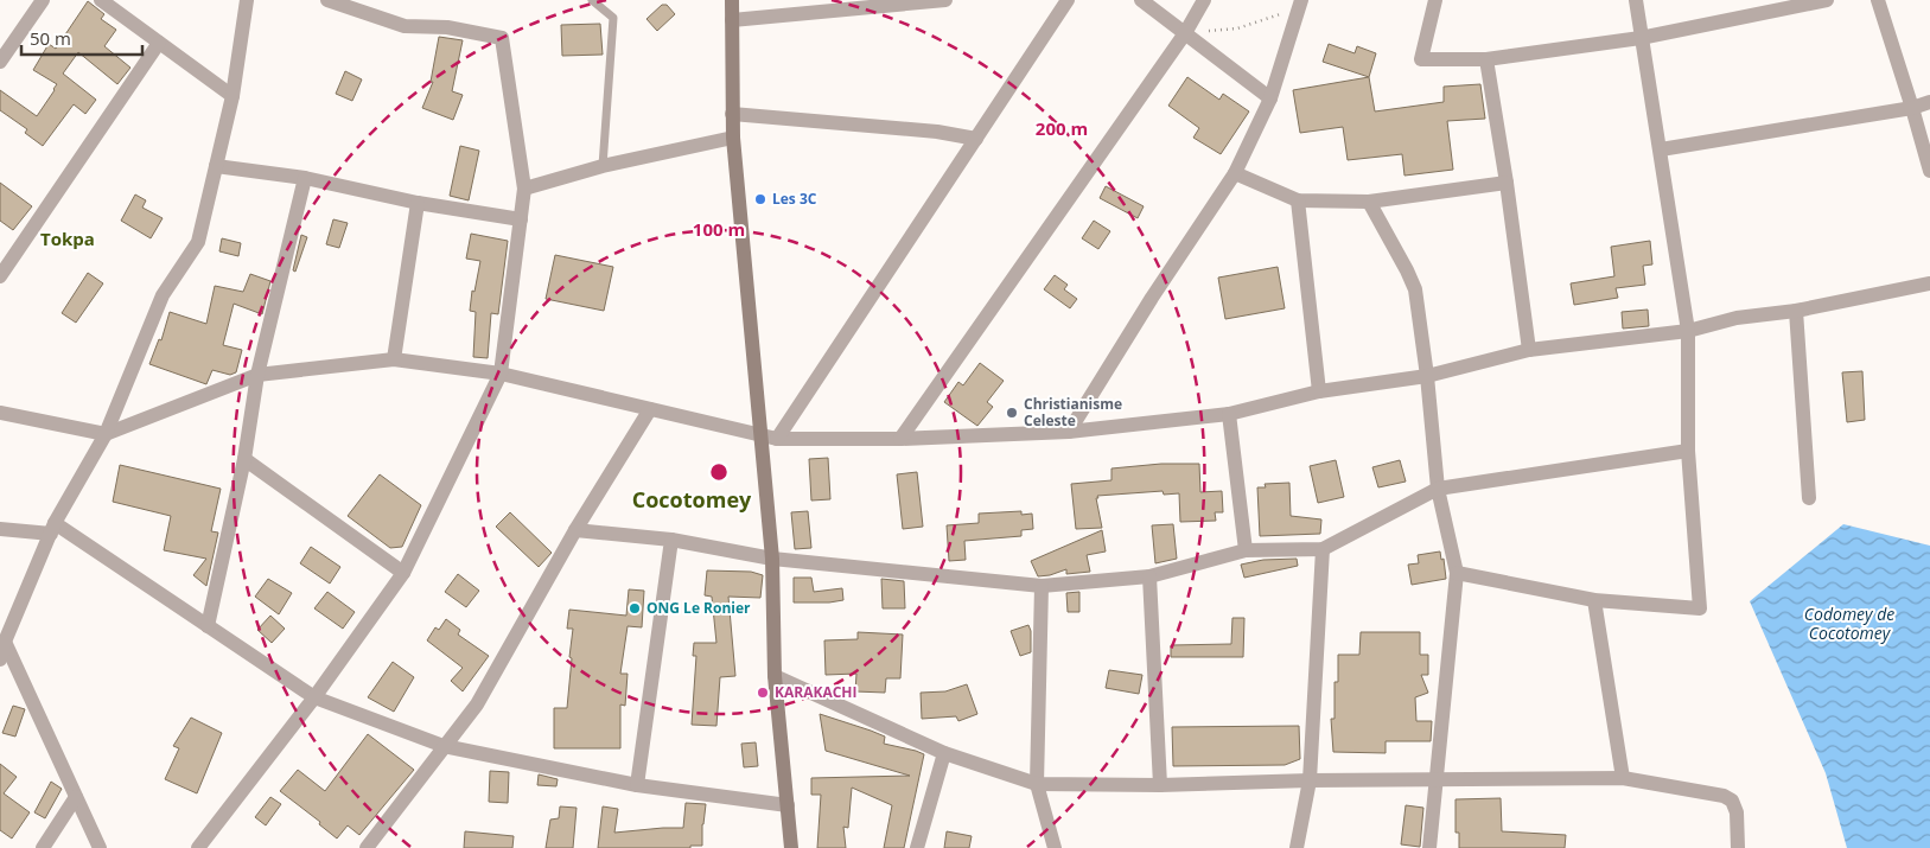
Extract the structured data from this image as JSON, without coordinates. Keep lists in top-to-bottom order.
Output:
{
  "districts": ["Tokpa", "Cocotomey"],
  "water": ["Codomey de Cocotomey"],
  "places": [
    "Les 3C",
    "Christianisme Celeste",
    "ONG Le Ronier",
    "KARAKACHI"
  ],
  "scale_bar": "50 m",
  "rings": ["200 m", "100 m"]
}
